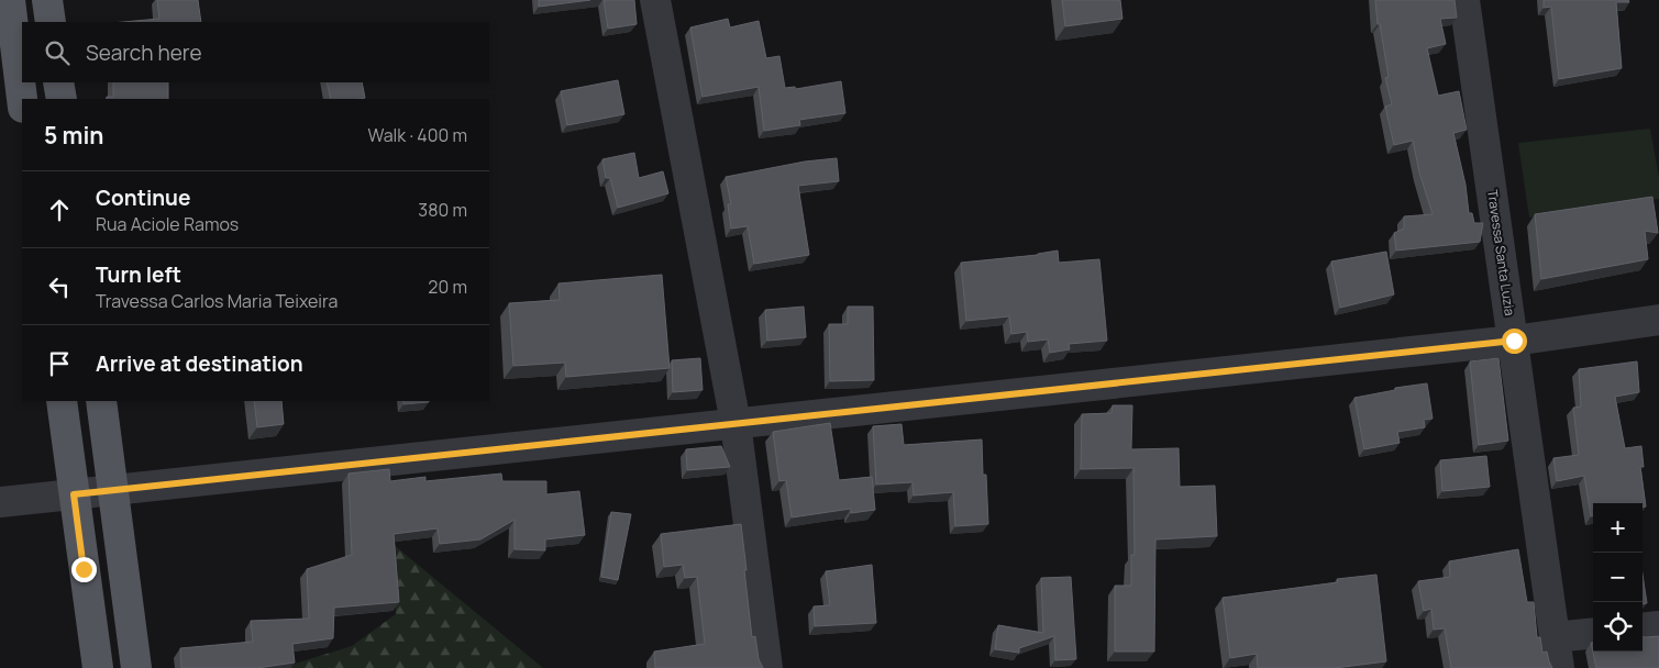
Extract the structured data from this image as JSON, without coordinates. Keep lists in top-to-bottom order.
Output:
{
  "streets": {
    "street": ["Travessa Santa Luzia"]
  },
  "page": {
    "search": "Search here",
    "heading": ["5 min", "Walk · 400 m"],
    "list": [
      ["Continue", "Rua Aciole Ramos", "380 m"],
      ["Turn left", "Travessa Carlos Maria Teixeira", "20 m"],
      "Arrive at destination"
    ],
    "map_buttons": ["+", "−"]
  }
}
